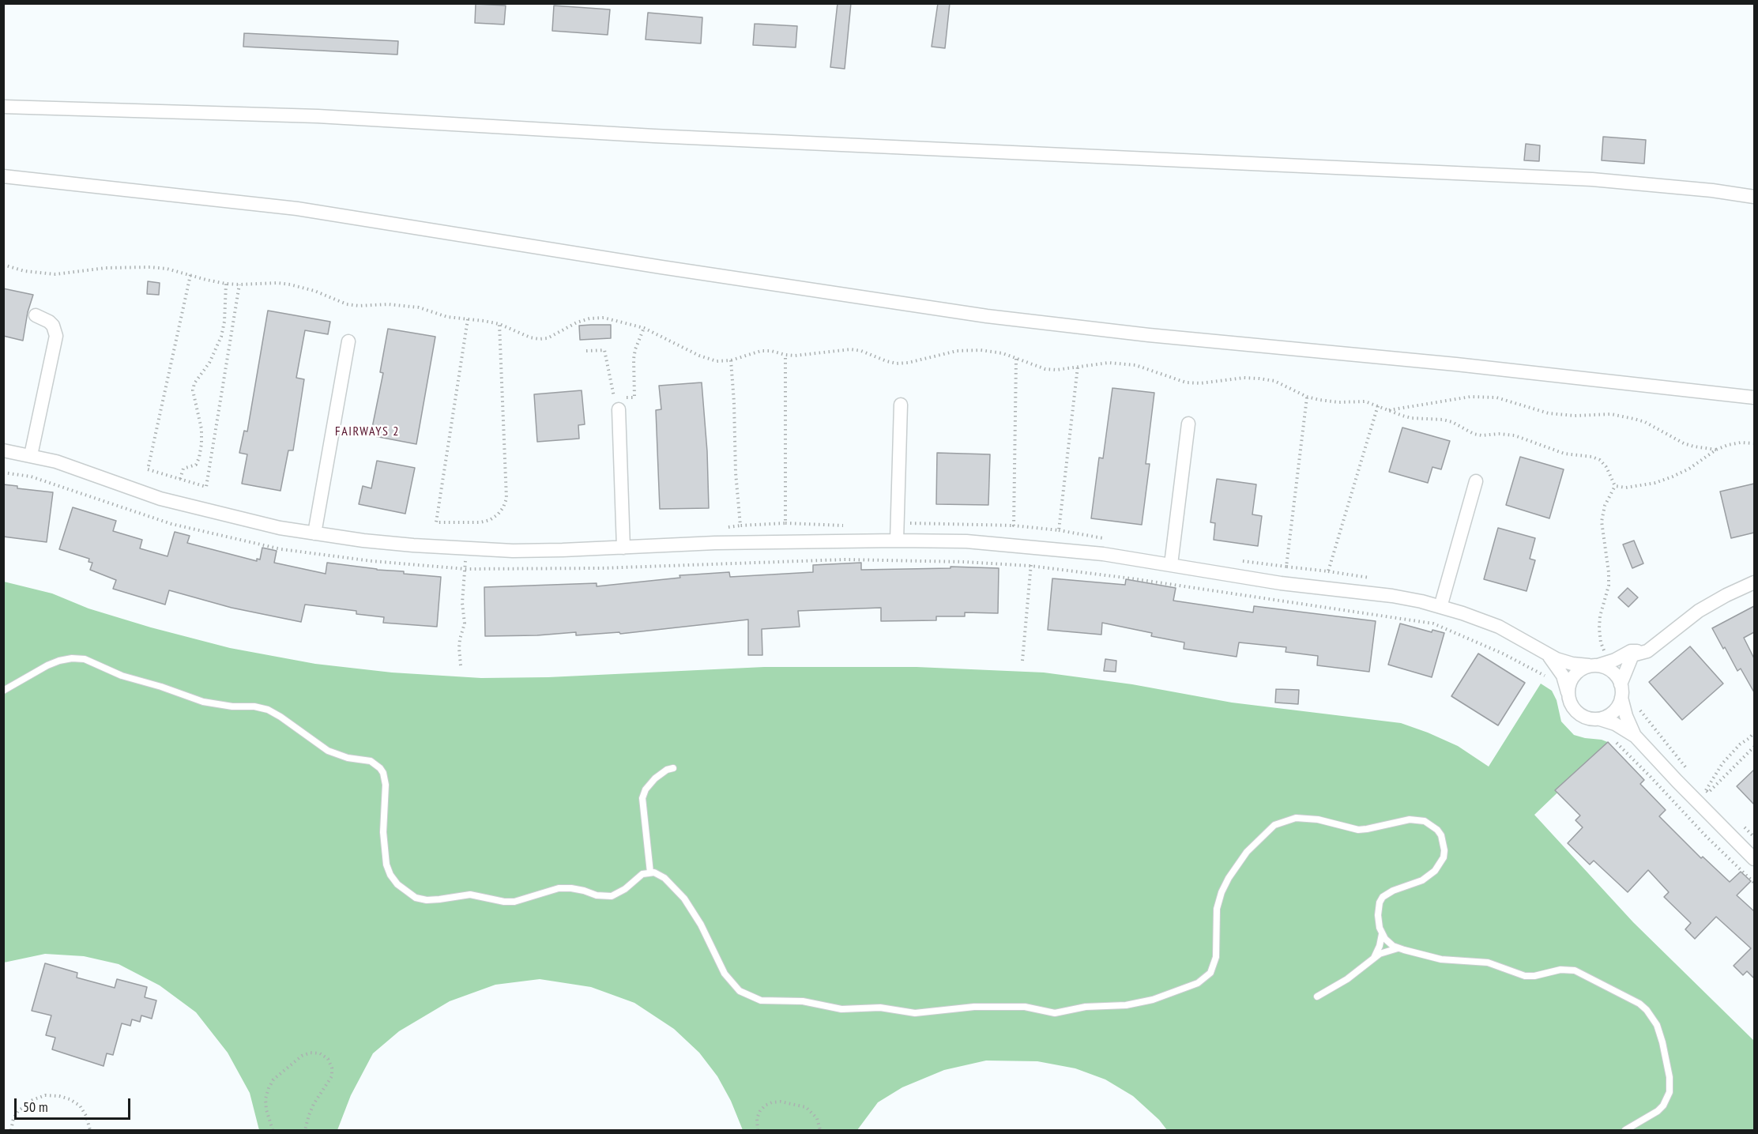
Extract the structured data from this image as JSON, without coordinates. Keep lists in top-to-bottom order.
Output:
{
  "districts": ["FAIRWAYS 2"],
  "scale_bar": "50 m"
}
